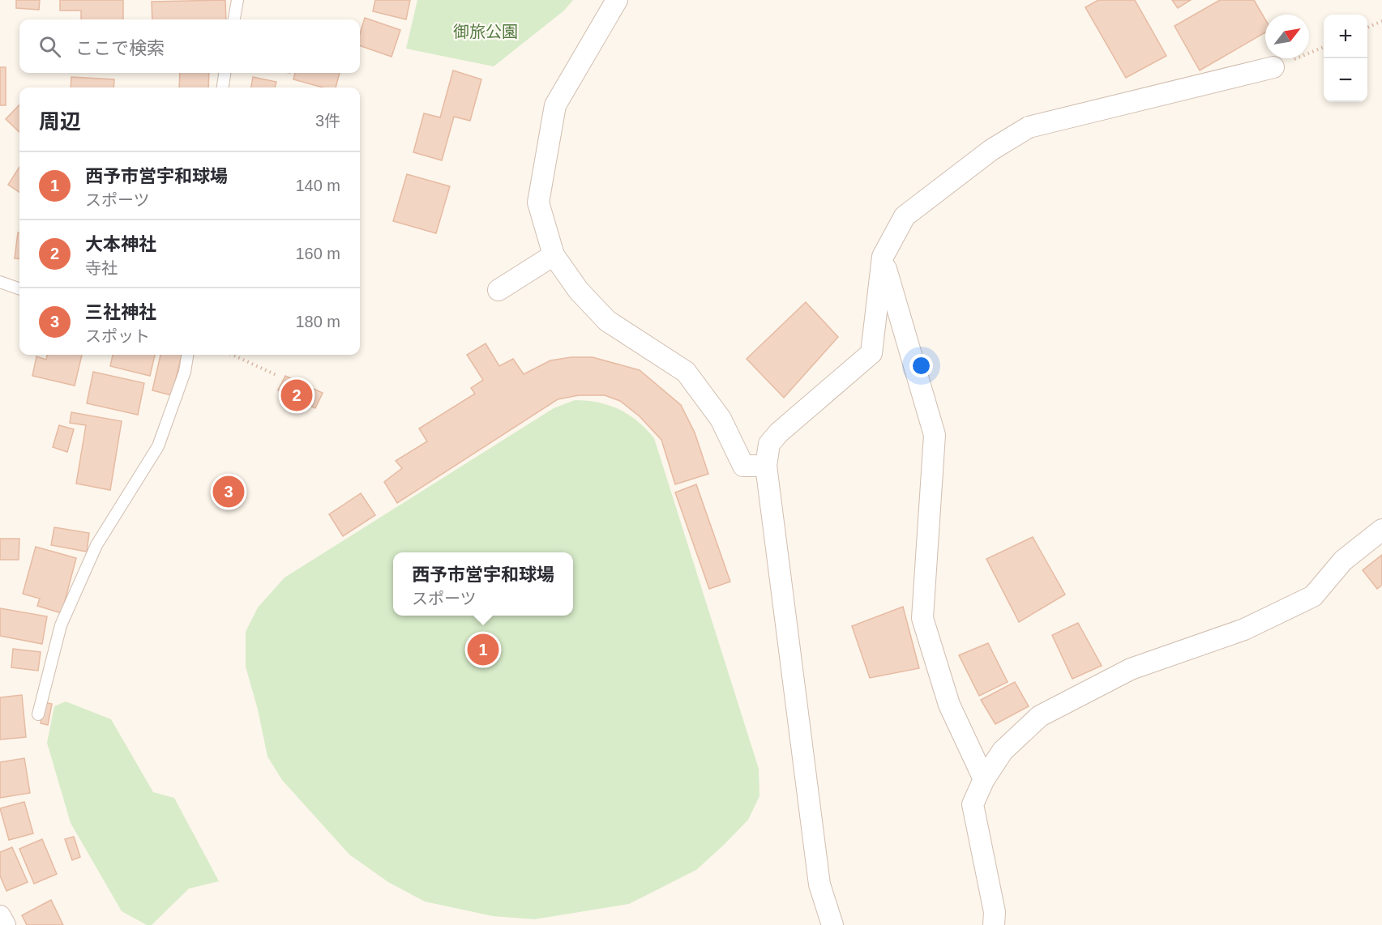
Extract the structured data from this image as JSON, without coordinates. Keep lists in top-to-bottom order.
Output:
{
  "parks": ["御旅公園"],
  "north": "top right",
  "page": {
    "map_buttons": ["+", "−"],
    "search": "ここで検索",
    "heading": ["周辺", "3件"],
    "list": [
      {
        "mark": "1",
        "name": "西予市営宇和球場",
        "note": "スポーツ",
        "value": "140 m"
      },
      {
        "mark": "2",
        "name": "大本神社",
        "note": "寺社",
        "value": "160 m"
      },
      {
        "mark": "3",
        "name": "三社神社",
        "note": "スポット",
        "value": "180 m"
      }
    ],
    "pins": ["2", "3", "1"],
    "popup": ["西予市営宇和球場", "スポーツ"]
  }
}
